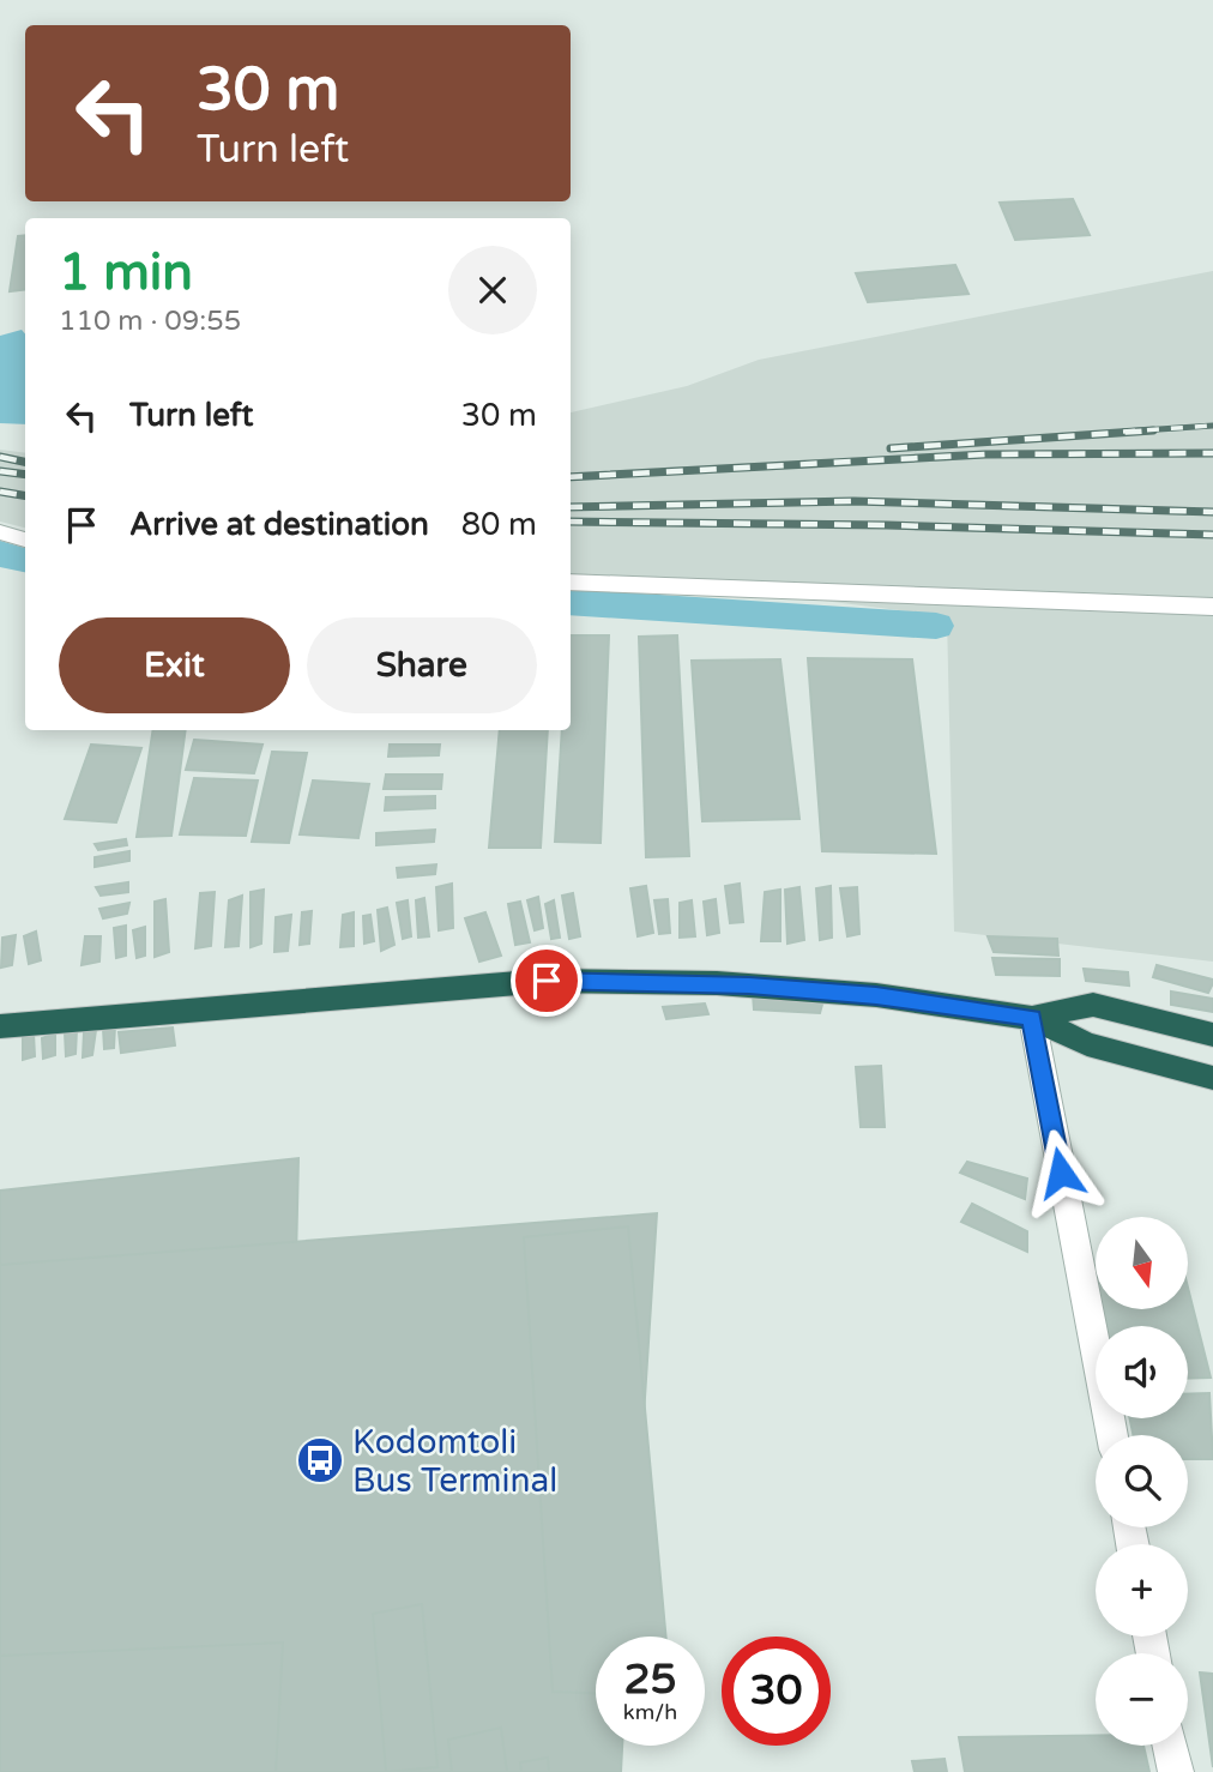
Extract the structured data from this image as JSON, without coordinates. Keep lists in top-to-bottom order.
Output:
{
  "places": {
    "bus stop": ["Kodomtoli Bus Terminal"]
  },
  "north": "bottom",
  "page": {
    "turn": ["30 m", "Turn left"],
    "heading": ["1 min", "110 m · 09:55"],
    "list": [
      {
        "name": "Turn left",
        "value": "30 m"
      },
      {
        "name": "Arrive at destination",
        "value": "80 m"
      }
    ],
    "buttons": ["Exit", "Share"],
    "map_buttons": ["+", "−"],
    "speed": "25 km/h",
    "limit": "30"
  }
}
